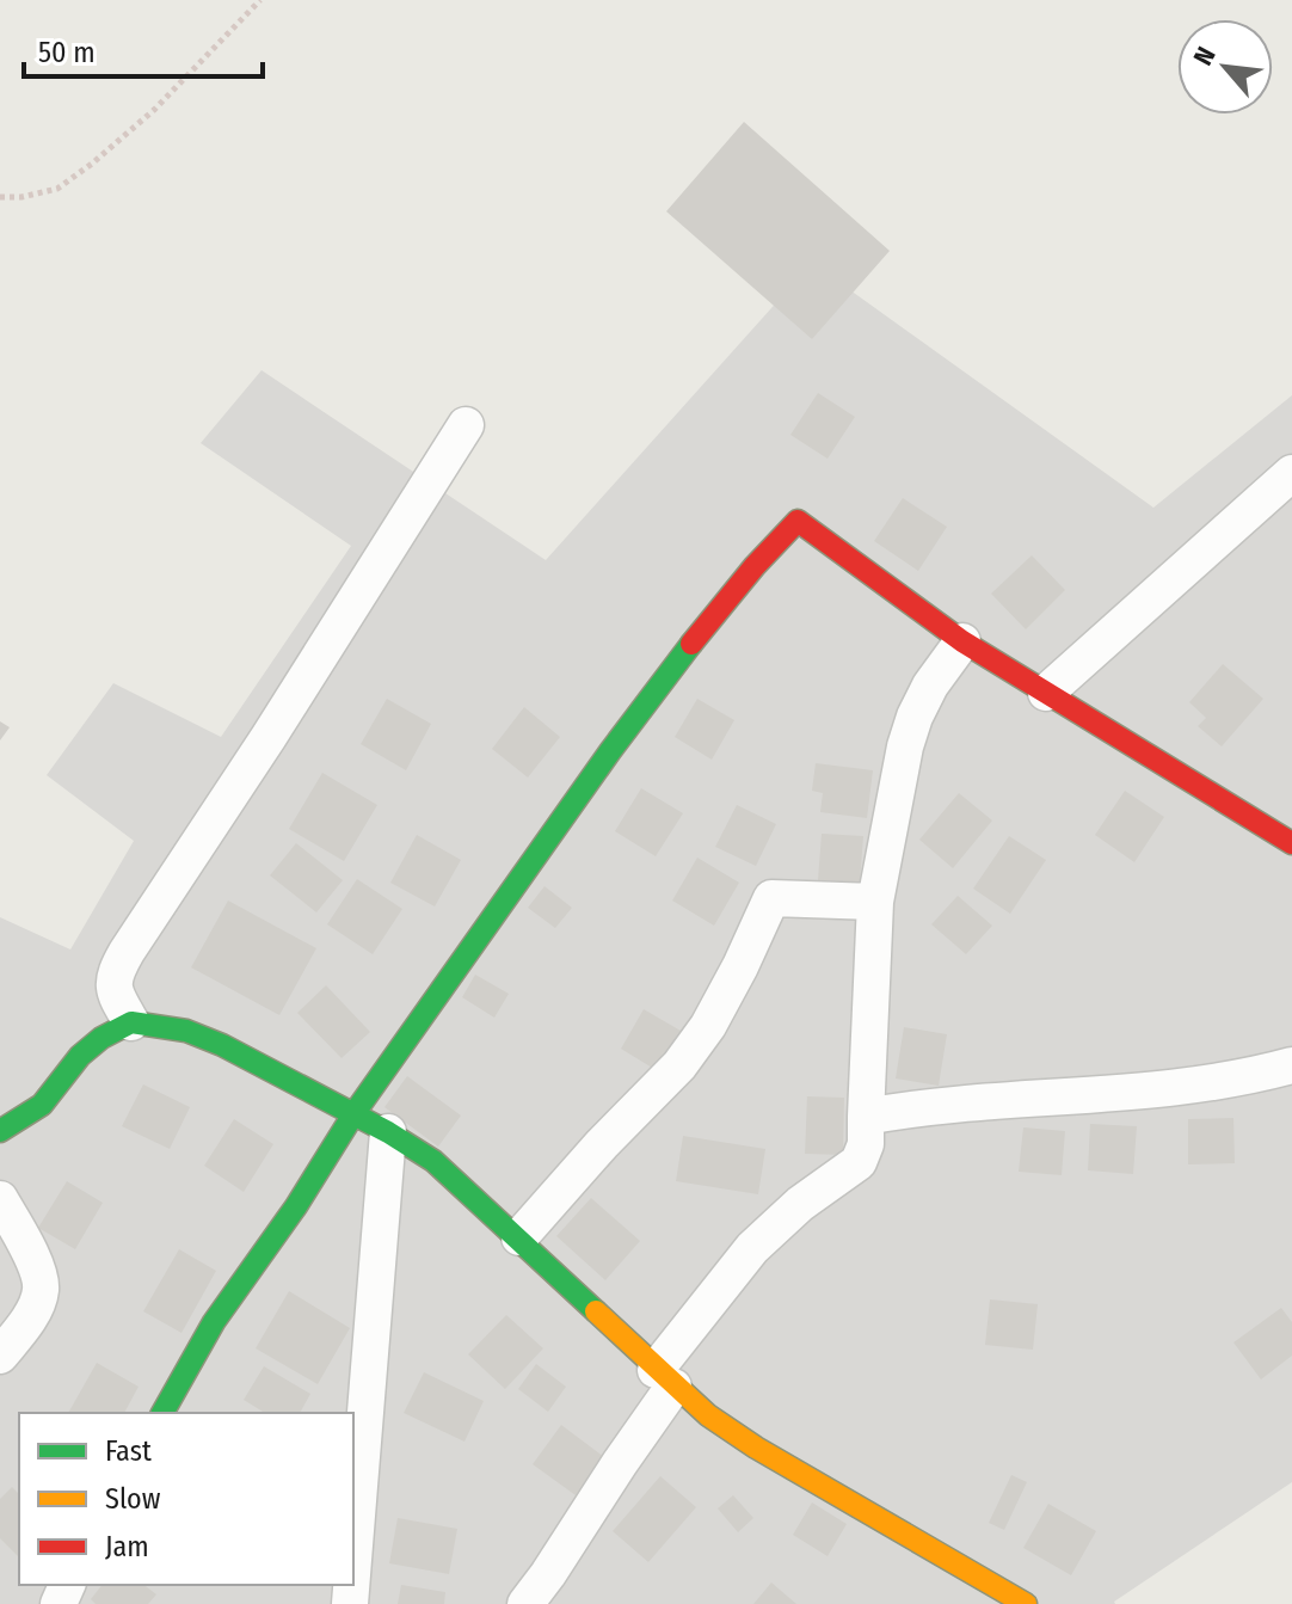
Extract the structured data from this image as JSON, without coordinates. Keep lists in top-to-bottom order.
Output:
{
  "legend": ["Fast", "Slow", "Jam"],
  "scale_bar": "50 m",
  "north": "top left"
}
